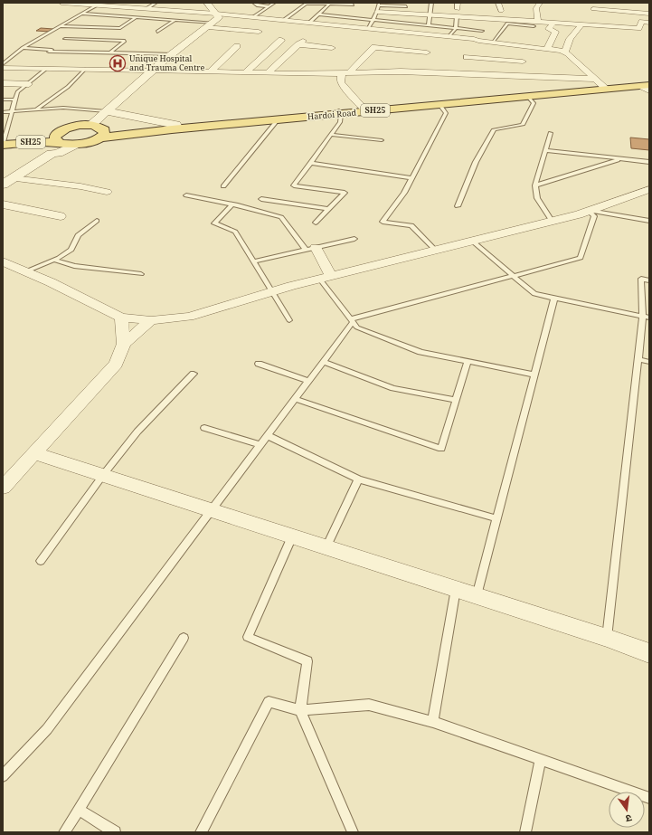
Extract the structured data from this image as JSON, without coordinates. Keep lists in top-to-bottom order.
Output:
{
  "streets": {
    "main road": ["SH25", "Hardoi Road"]
  },
  "crossings": [
    ["SH25", "Hardoi Road"]
  ],
  "places": {
    "hospital": ["Unique Hospital and Trauma Centre"]
  },
  "north": "bottom"
}
